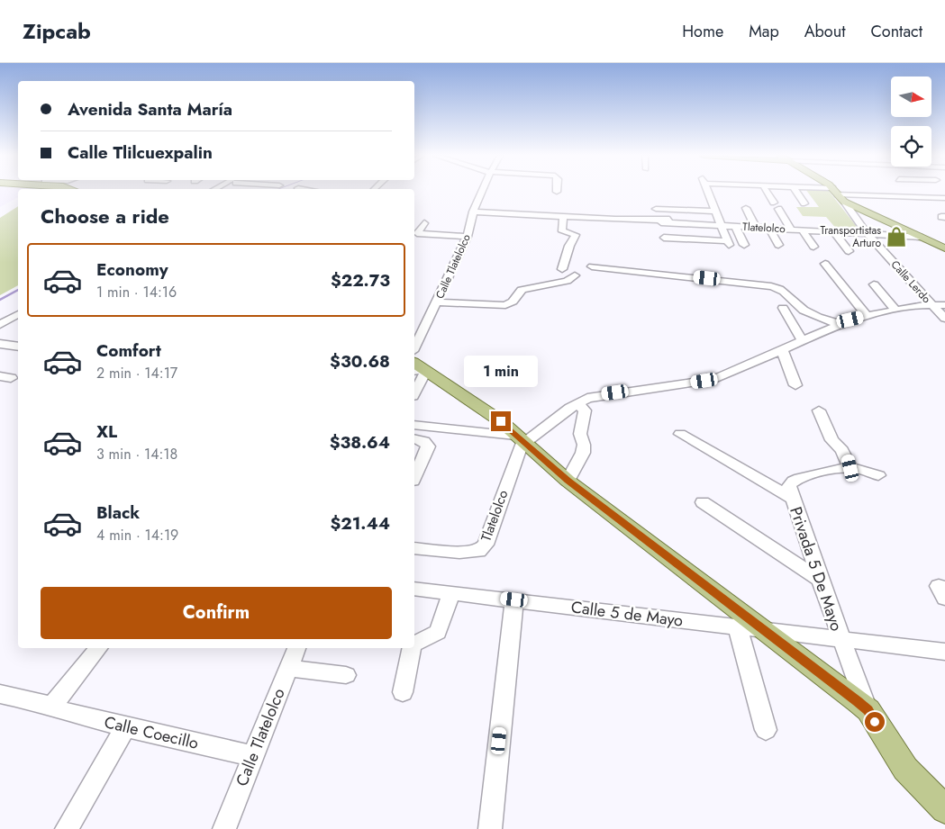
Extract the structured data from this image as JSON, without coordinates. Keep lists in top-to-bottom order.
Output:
{
  "streets": {
    "street": [
      "Tlatelolco",
      "Calle Tlatelolco",
      "Calle Lerdo",
      "Privada 5 De Mayo",
      "Calle 5 de Mayo",
      "Calle Coecillo"
    ]
  },
  "crossings": [
    ["Tlatelolco", "Calle Lerdo"],
    ["Calle Tlatelolco", "Calle Coecillo"],
    ["Privada 5 De Mayo", "Calle 5 de Mayo"]
  ],
  "places": {
    "shop": ["Transportistas Arturo"]
  },
  "north": "right",
  "page": {
    "header": "Zipcab",
    "nav": [
      "Home",
      "Map",
      "About",
      "Contact"
    ],
    "banner": ["Avenida Santa María", "Calle Tlilcuexpalin"],
    "heading": "Choose a ride",
    "list": [
      {
        "name": "Economy",
        "note": "1 min · 14:16",
        "value": "$22.73"
      },
      {
        "name": "Comfort",
        "note": "2 min · 14:17",
        "value": "$30.68"
      },
      {
        "name": "XL",
        "note": "3 min · 14:18",
        "value": "$38.64"
      },
      {
        "name": "Black",
        "note": "4 min · 14:19",
        "value": "$21.44"
      }
    ],
    "bubble": "1 min",
    "buttons": "Confirm"
  }
}
